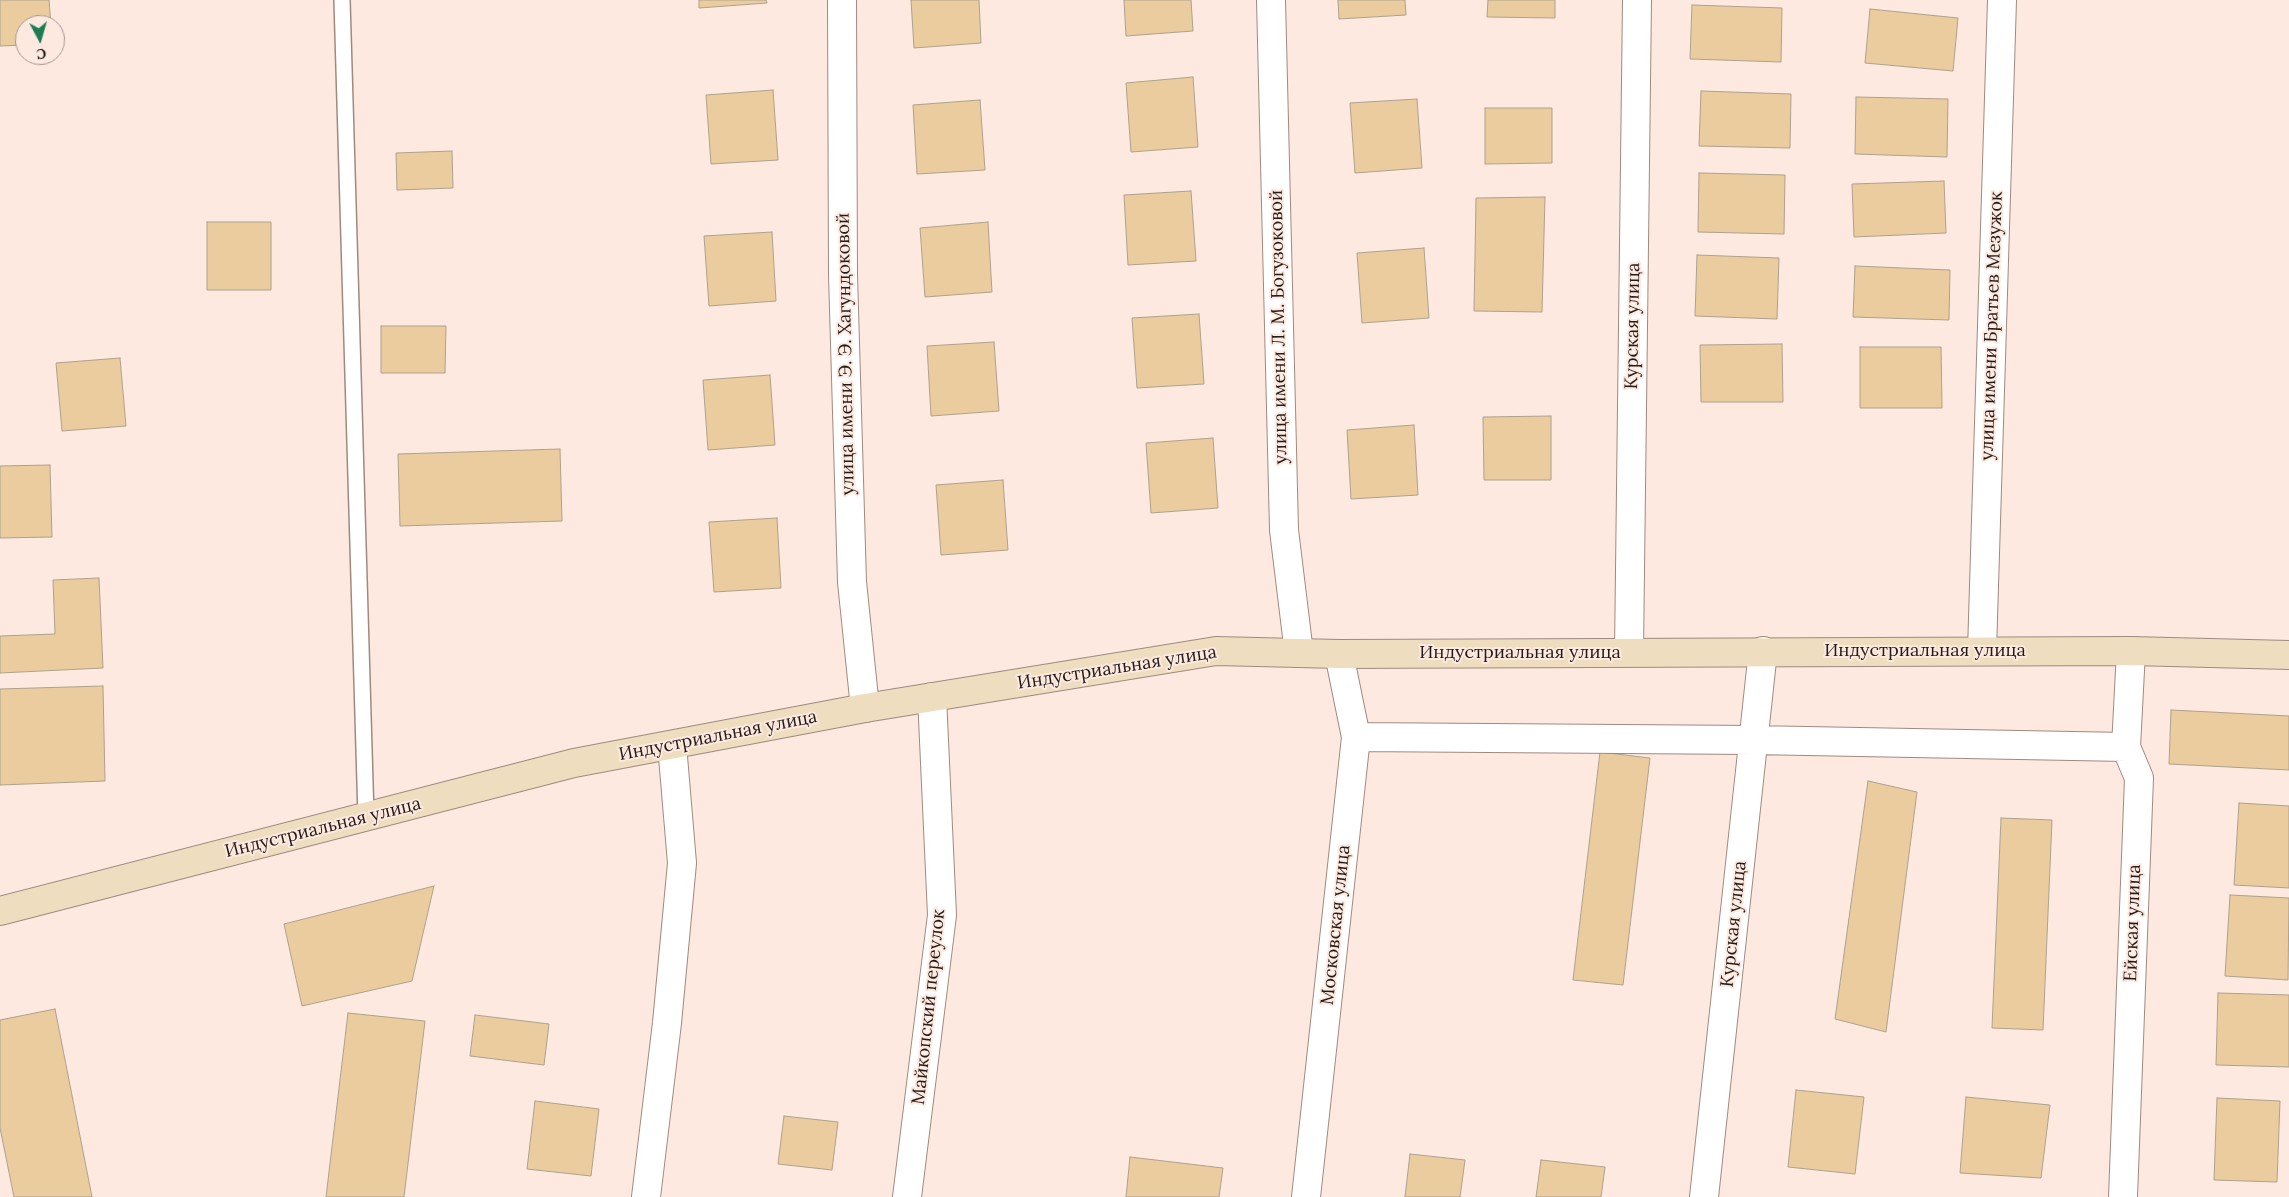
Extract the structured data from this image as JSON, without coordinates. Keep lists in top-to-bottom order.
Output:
{
  "streets": {
    "street": [
      "Курская улица",
      "улица имени Братьев Мезужок",
      "улица имени Л. М. Богузоковой",
      "улица имени Э. Э. Хагундоковой",
      "Индустриальная улица",
      "Ейская улица",
      "Московская улица",
      "Майкопский переулок"
    ]
  },
  "crossings": [
    ["Курская улица", "Индустриальная улица"],
    ["улица имени Братьев Мезужок", "Индустриальная улица"],
    ["улица имени Л. М. Богузоковой", "Индустриальная улица"],
    ["улица имени Э. Э. Хагундоковой", "Индустриальная улица"],
    ["Индустриальная улица", "Ейская улица"],
    ["Индустриальная улица", "Московская улица"],
    ["Индустриальная улица", "Майкопский переулок"]
  ],
  "north": "bottom"
}
